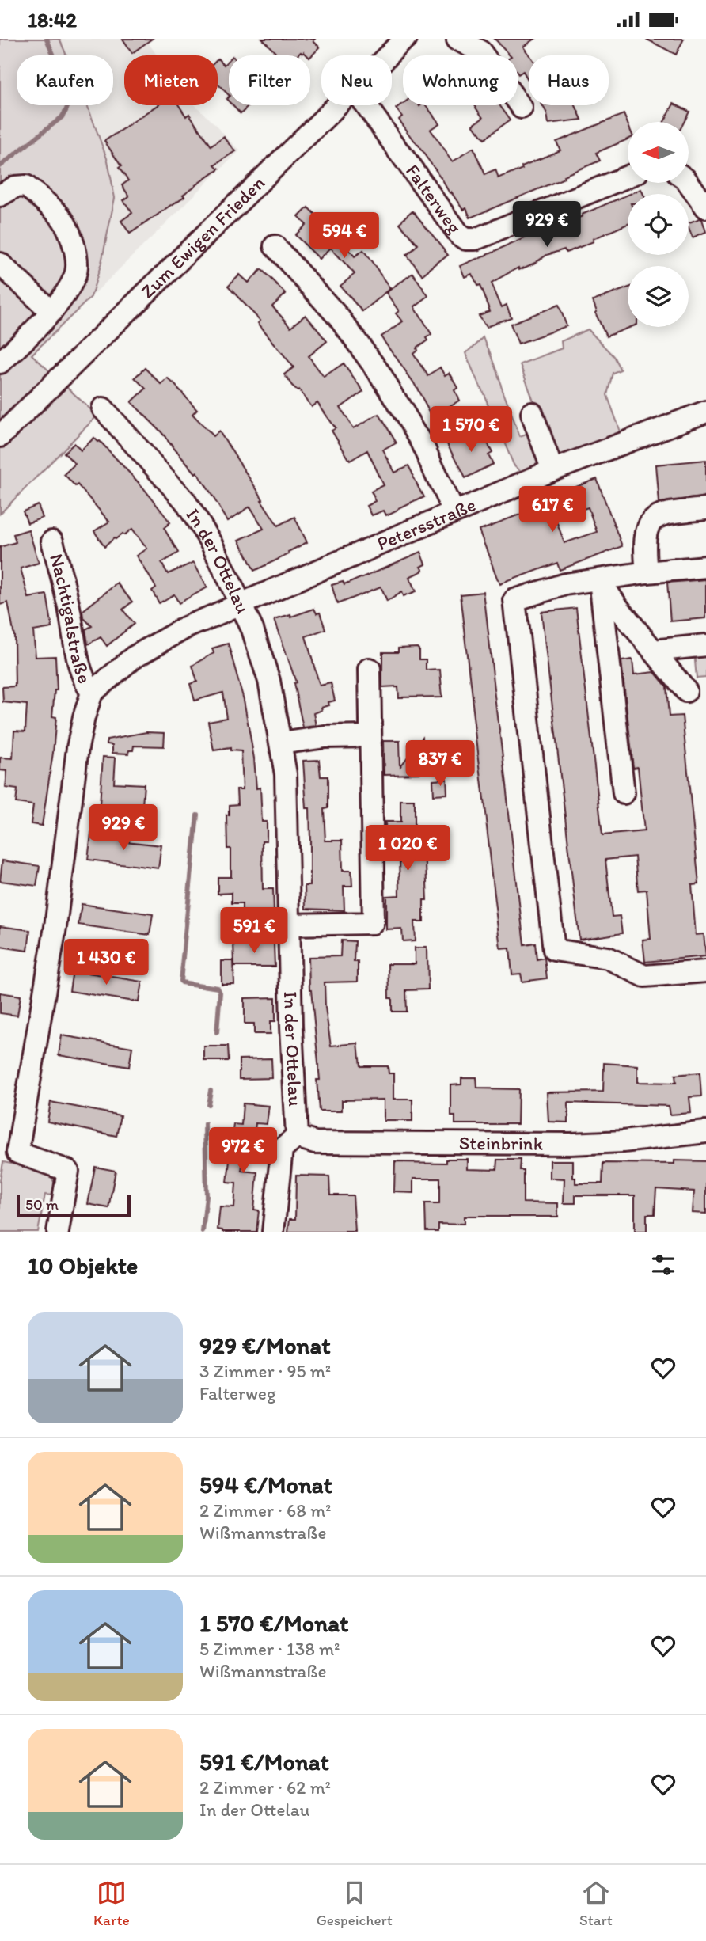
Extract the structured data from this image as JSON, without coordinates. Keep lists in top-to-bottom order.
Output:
{
  "streets": {
    "street": [
      "Falterweg",
      "Zum Ewigen Frieden",
      "Petersstraße",
      "In der Ottelau",
      "Nachtigalstraße",
      "Steinbrink"
    ]
  },
  "crossings": [
    ["Petersstraße", "In der Ottelau"],
    ["Petersstraße", "Nachtigalstraße"],
    ["In der Ottelau", "Nachtigalstraße"],
    ["In der Ottelau", "Steinbrink"]
  ],
  "scale_bar": "50 m",
  "north": "left",
  "page": {
    "status": "18:42",
    "chip": [
      "Kaufen",
      "Mieten",
      "Filter",
      "Neu",
      "Wohnung",
      "Haus"
    ],
    "price": [
      "929 €",
      "594 €",
      "1 570 €",
      "617 €",
      "837 €",
      "929 €",
      "1 020 €",
      "591 €",
      "1 430 €",
      "972 €"
    ],
    "scale": "50 m",
    "heading": "10 Objekte",
    "list": [
      {
        "name": "929 €/Monat",
        "note": "3 Zimmer · 95 m² · Falterweg"
      },
      {
        "name": "594 €/Monat",
        "note": "2 Zimmer · 68 m² · Wißmannstraße"
      },
      {
        "name": "1 570 €/Monat",
        "note": "5 Zimmer · 138 m² · Wißmannstraße"
      },
      {
        "name": "591 €/Monat",
        "note": "2 Zimmer · 62 m² · In der Ottelau"
      }
    ],
    "tabs": ["Karte", "Gespeichert", "Start"]
  }
}
